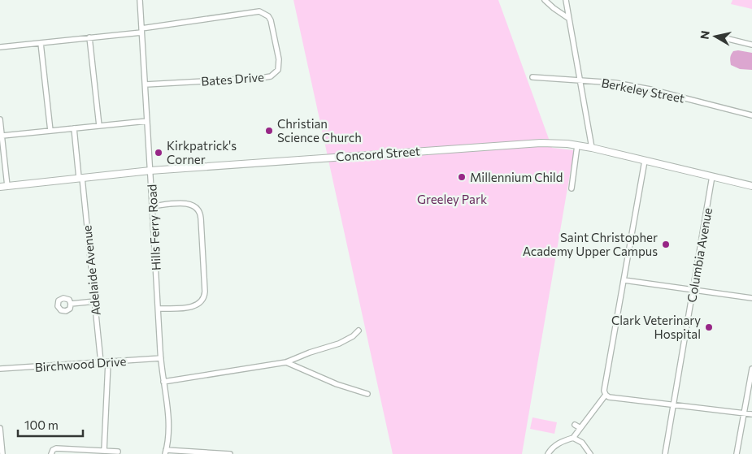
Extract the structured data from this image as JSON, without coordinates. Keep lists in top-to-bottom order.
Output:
{
  "streets": {
    "main road": ["Concord Street"],
    "street": [
      "Bates Drive",
      "Berkeley Street",
      "Hills Ferry Road",
      "Columbia Avenue",
      "Adelaide Avenue",
      "Birchwood Drive"
    ]
  },
  "crossings": [
    ["Bates Drive", "Hills Ferry Road"],
    ["Concord Street", "Hills Ferry Road"],
    ["Concord Street", "Columbia Avenue"],
    ["Concord Street", "Adelaide Avenue"],
    ["Hills Ferry Road", "Birchwood Drive"],
    ["Adelaide Avenue", "Birchwood Drive"]
  ],
  "parks": ["Greeley Park"],
  "places": [
    "Christian Science Church",
    "Kirkpatrick's Corner",
    "Millennium Child",
    "Saint Christopher Academy Upper Campus",
    "Clark Veterinary Hospital"
  ],
  "scale_bar": "100 m",
  "north": "left"
}
